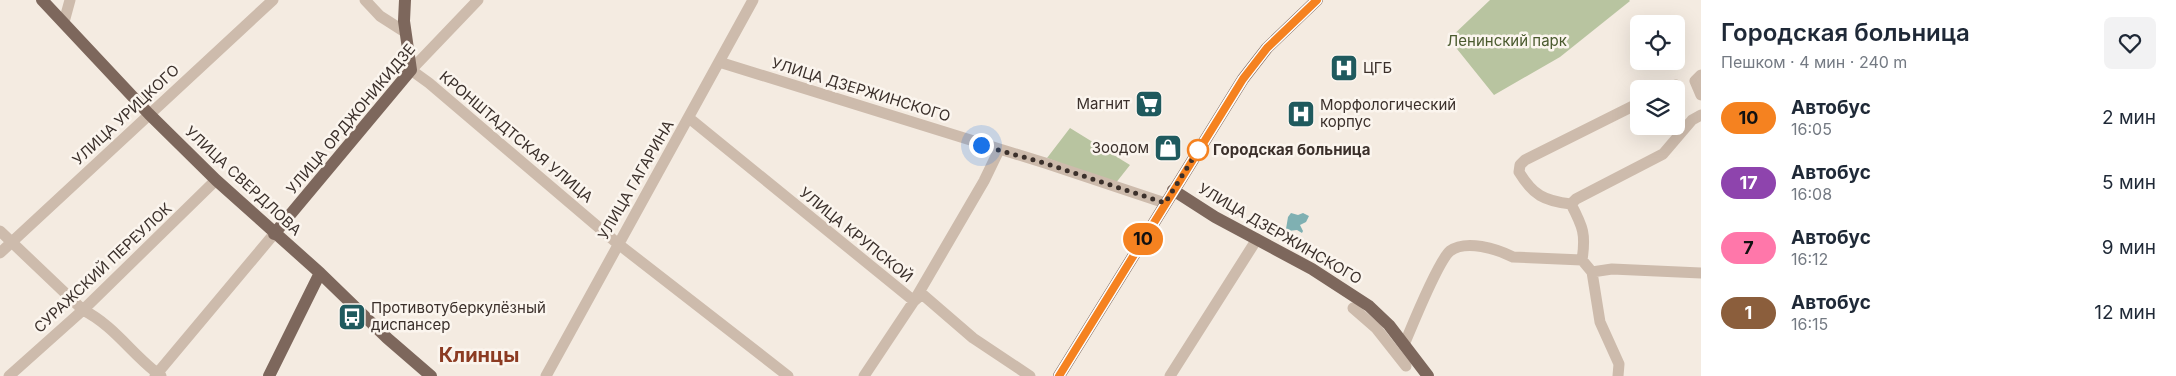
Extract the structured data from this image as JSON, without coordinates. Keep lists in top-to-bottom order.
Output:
{
  "streets": {
    "main road": ["УЛИЦА ДЗЕРЖИНСКОГО", "УЛИЦА ОРДЖОНИКИДЗЕ", "УЛИЦА СВЕРДЛОВА"],
    "street": [
      "УЛИЦА УРИЦКОГО",
      "КРОНШТАДТСКАЯ УЛИЦА",
      "УЛИЦА ГАГАРИНА",
      "УЛИЦА КРУПСКОЙ",
      "СУРАЖСКИЙ ПЕРЕУЛОК"
    ]
  },
  "crossings": [
    ["УЛИЦА ДЗЕРЖИНСКОГО", "УЛИЦА ГАГАРИНА"],
    ["УЛИЦА УРИЦКОГО", "УЛИЦА СВЕРДЛОВА"],
    ["УЛИЦА ОРДЖОНИКИДЗЕ", "КРОНШТАДТСКАЯ УЛИЦА"],
    ["УЛИЦА ОРДЖОНИКИДЗЕ", "УЛИЦА СВЕРДЛОВА"],
    ["КРОНШТАДТСКАЯ УЛИЦА", "УЛИЦА ГАГАРИНА"],
    ["УЛИЦА ГАГАРИНА", "УЛИЦА КРУПСКОЙ"],
    ["УЛИЦА СВЕРДЛОВА", "СУРАЖСКИЙ ПЕРЕУЛОК"]
  ],
  "districts": ["Клинцы"],
  "parks": ["Ленинский парк"],
  "places": {
    "hospital": ["ЦГБ", "Морфологический корпус"],
    "supermarket": ["Магнит"],
    "shop": ["Зоодом"],
    "other": ["Городская больница"],
    "bus stop": ["Противотуберкулёзный диспансер"]
  },
  "lines": ["bus line 10"],
  "page": {
    "on_map": "10",
    "heading": ["Городская больница", "Пешком · 4 мин · 240 m"],
    "list": [
      {
        "mark": "10",
        "name": "Автобус",
        "note": "16:05",
        "value": "2 мин"
      },
      {
        "mark": "17",
        "name": "Автобус",
        "note": "16:08",
        "value": "5 мин"
      },
      {
        "mark": "7",
        "name": "Автобус",
        "note": "16:12",
        "value": "9 мин"
      },
      {
        "mark": "1",
        "name": "Автобус",
        "note": "16:15",
        "value": "12 мин"
      }
    ]
  }
}
